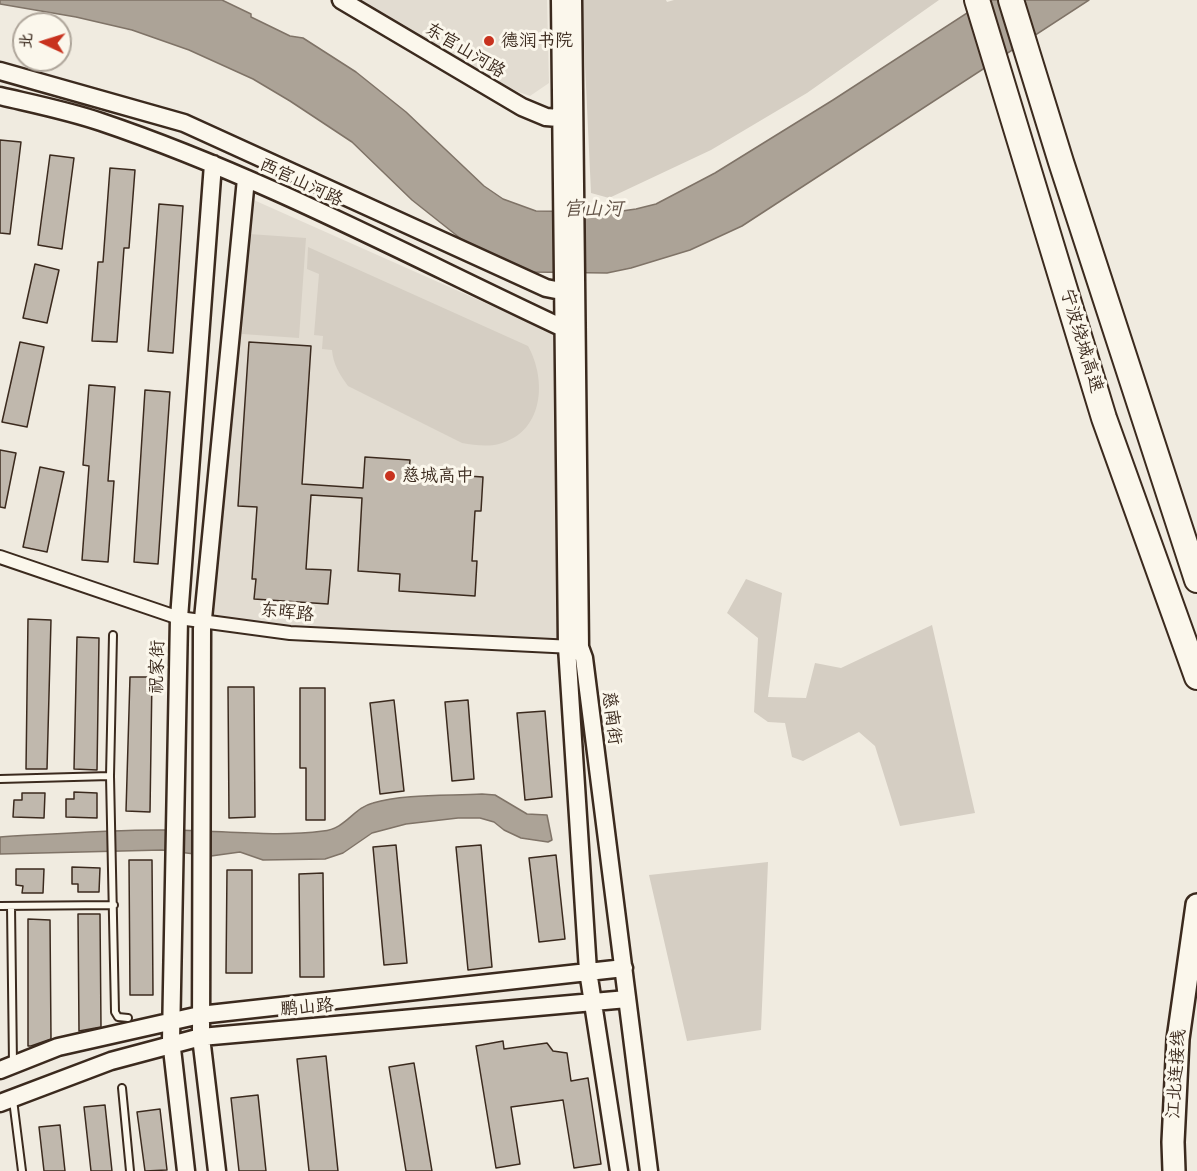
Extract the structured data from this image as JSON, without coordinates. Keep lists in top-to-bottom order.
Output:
{
  "streets": {
    "highway": ["宁波绕城高速", "江北连接线"],
    "street": [
      "东官山河路",
      "西官山河路",
      "东晖路",
      "祝家街",
      "慈南街",
      "鹏山路"
    ]
  },
  "crossings": [
    ["东官山河路", "慈南街"],
    ["西官山河路", "祝家街"],
    ["西官山河路", "慈南街"],
    ["东晖路", "祝家街"],
    ["东晖路", "慈南街"],
    ["祝家街", "鹏山路"],
    ["慈南街", "鹏山路"]
  ],
  "water": ["官山河"],
  "places": ["德润书院", "慈城高中"],
  "north": "left"
}
